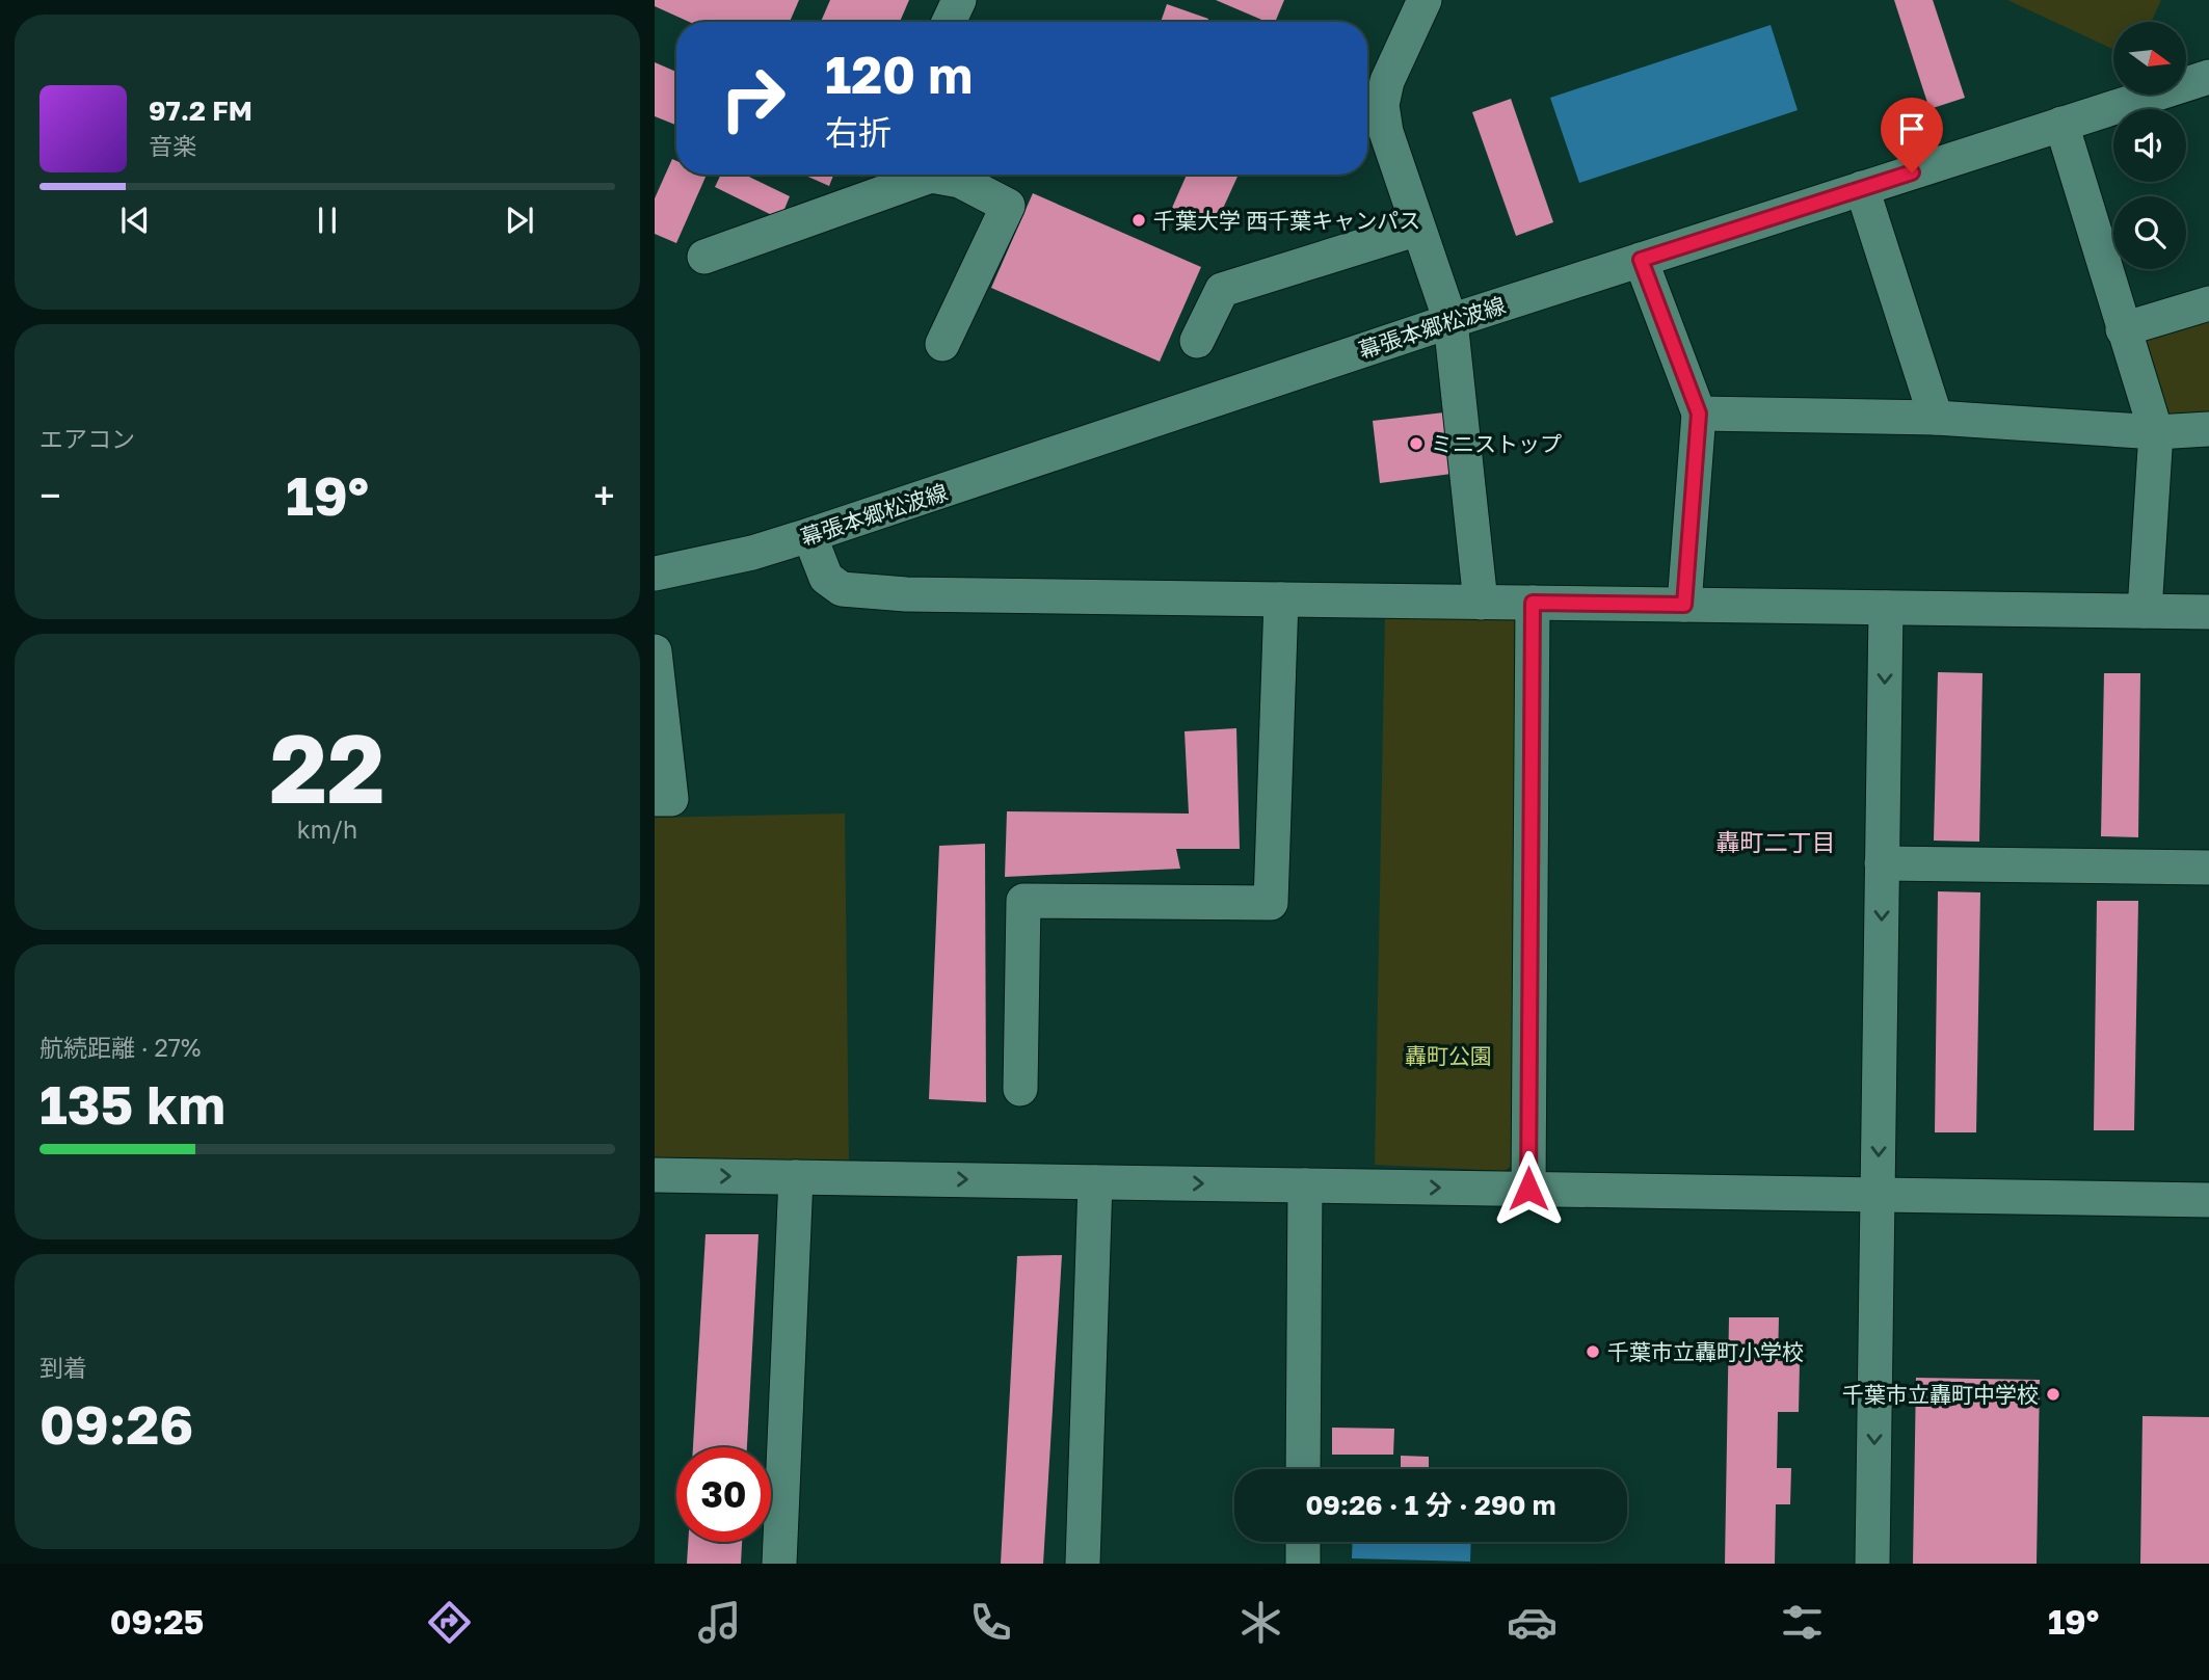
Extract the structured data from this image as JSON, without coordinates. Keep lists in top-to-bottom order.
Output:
{
  "streets": {
    "street": ["幕張本郷松波線"]
  },
  "districts": ["轟町二丁目"],
  "parks": ["轟町公園"],
  "places": [
    "千葉大学 西千葉キャンパス",
    "ミニストップ",
    "千葉市立轟町小学校",
    "千葉市立轟町中学校"
  ],
  "north": "right",
  "page": {
    "turn": ["120 m", "右折"],
    "song": ["97.2 FM", "音楽"],
    "tile": [
      "エアコン",
      ["22", "km/h"],
      ["航続距離 · 27%", "135 km"],
      ["到着", "09:26"]
    ],
    "heat": ["−", "19°", "+"],
    "limit": "30",
    "trip": "09:26 · 1 分 · 290 m",
    "tabs": ["09:25", "19°"]
  }
}
